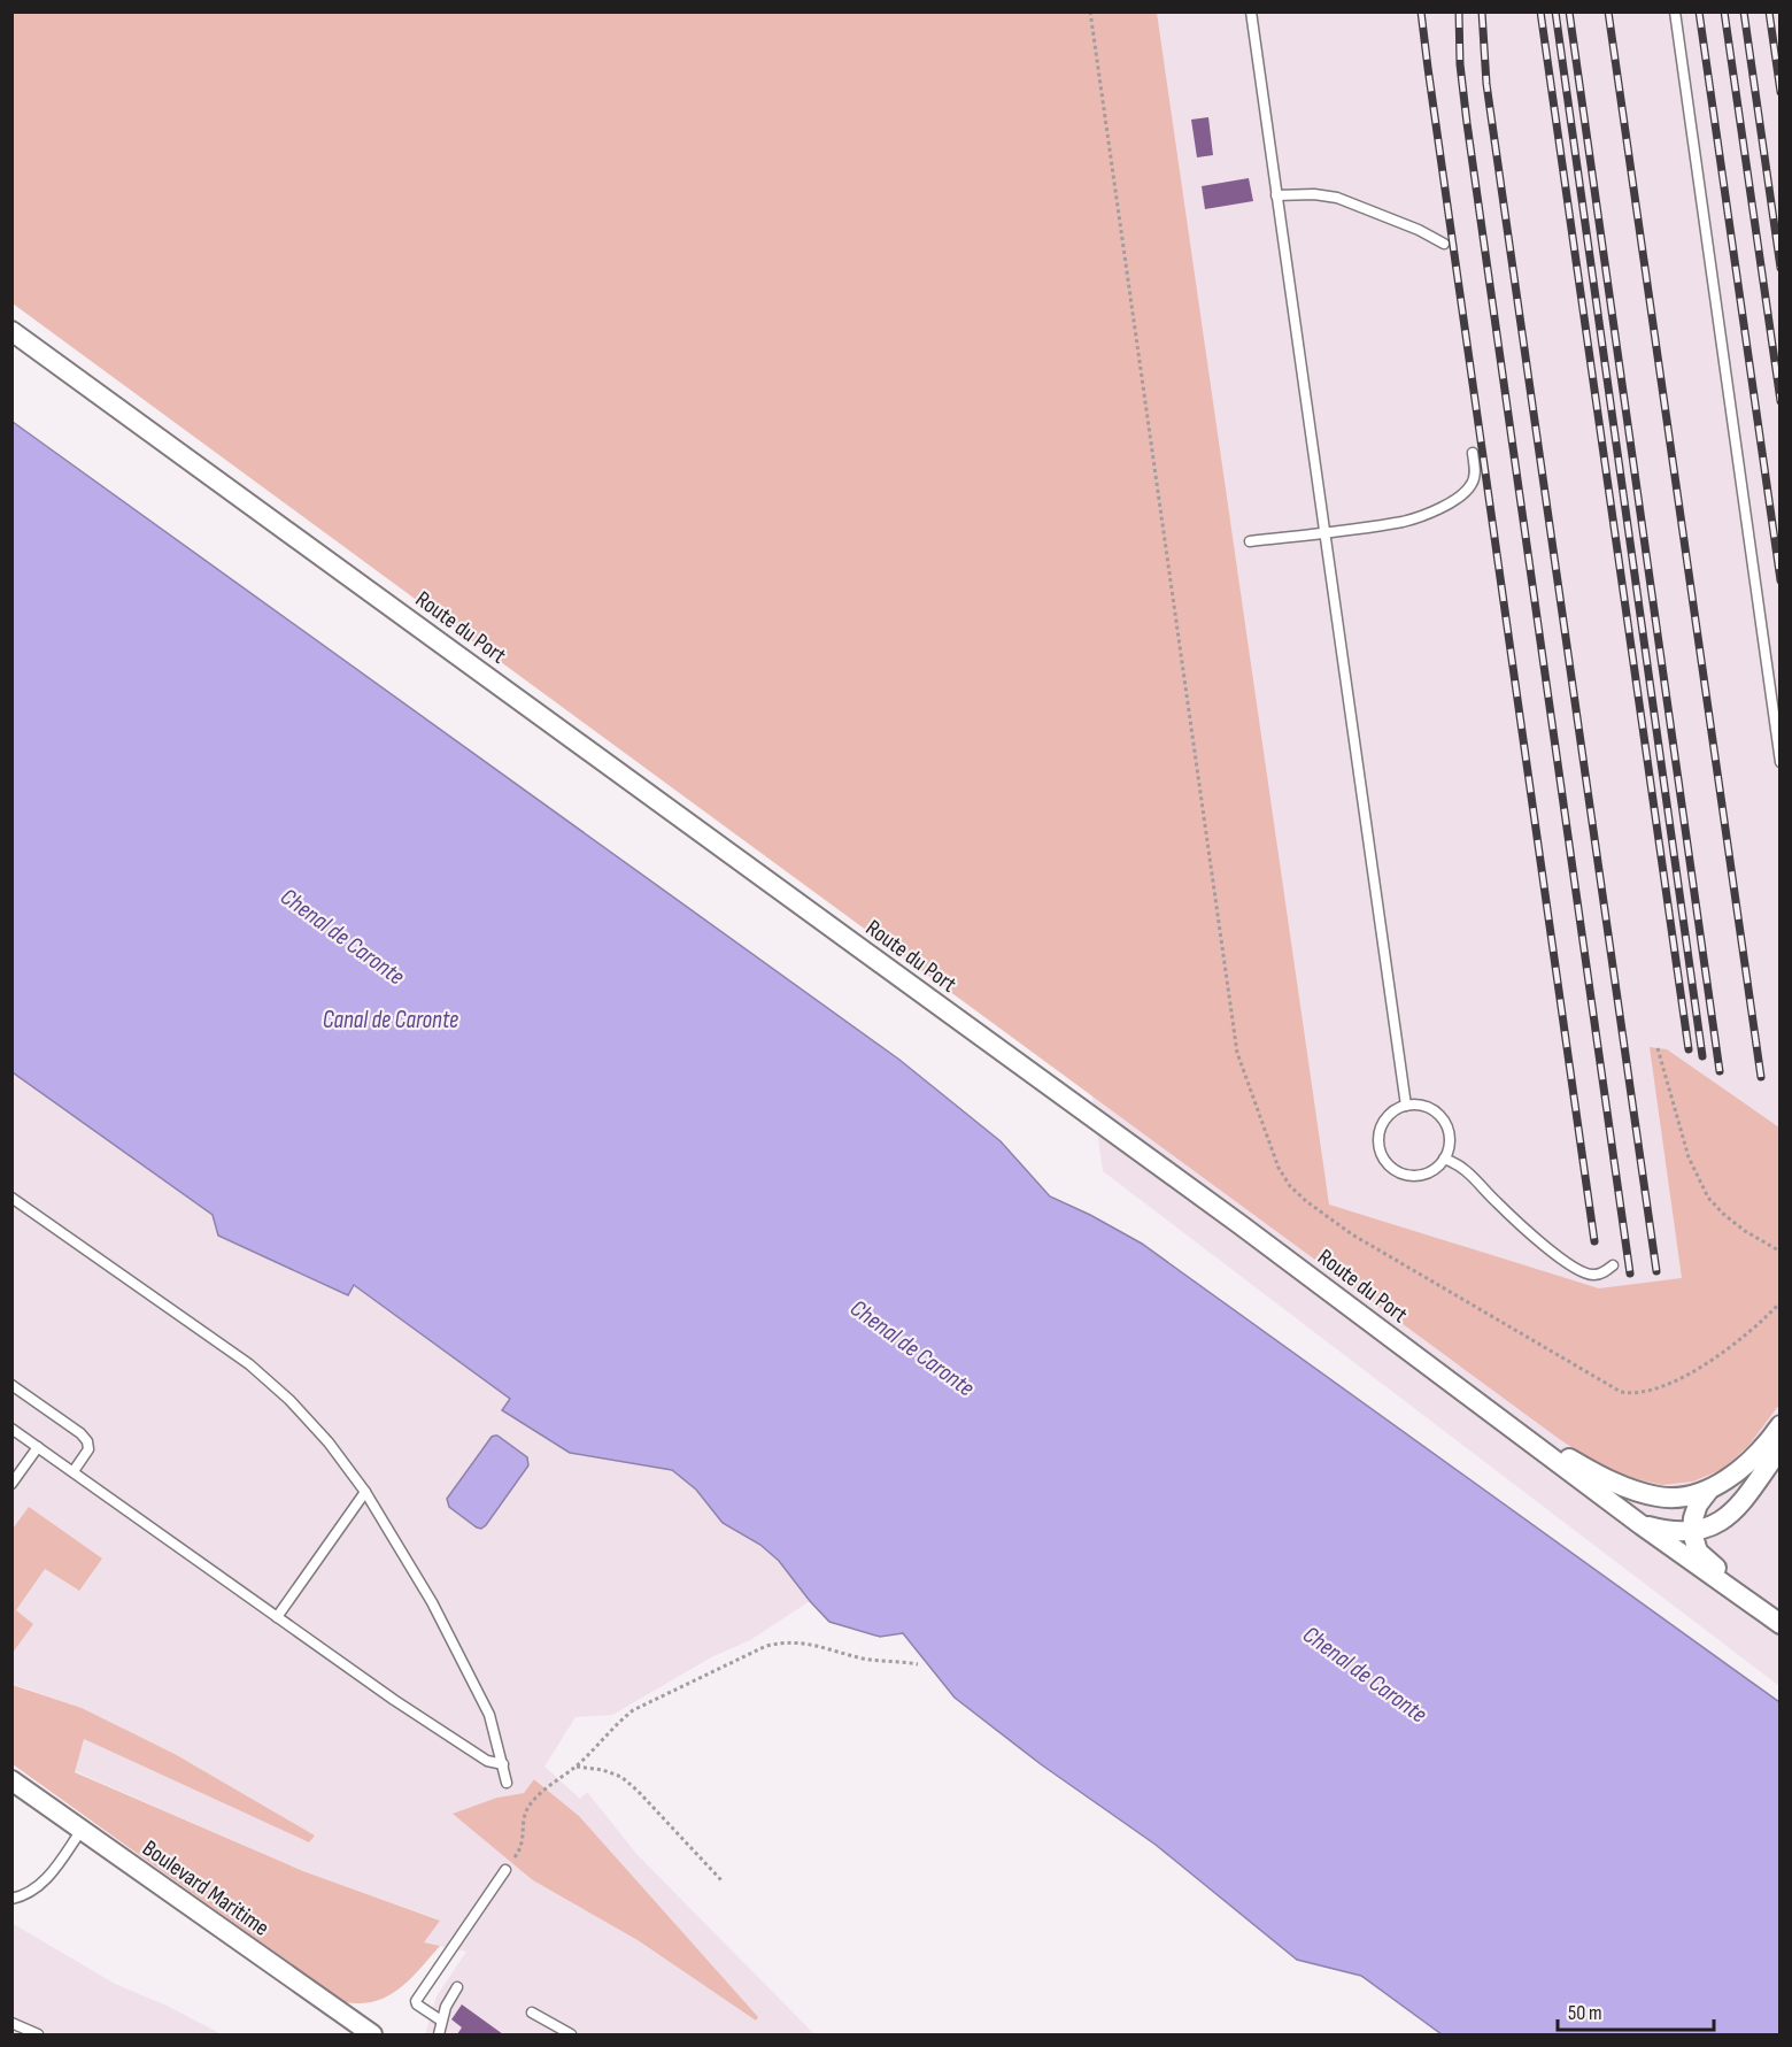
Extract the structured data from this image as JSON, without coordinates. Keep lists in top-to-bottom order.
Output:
{
  "streets": {
    "street": ["Route du Port", "Boulevard Maritime"]
  },
  "water": ["Chenal de Caronte", "Canal de Caronte"],
  "scale_bar": "50 m"
}
